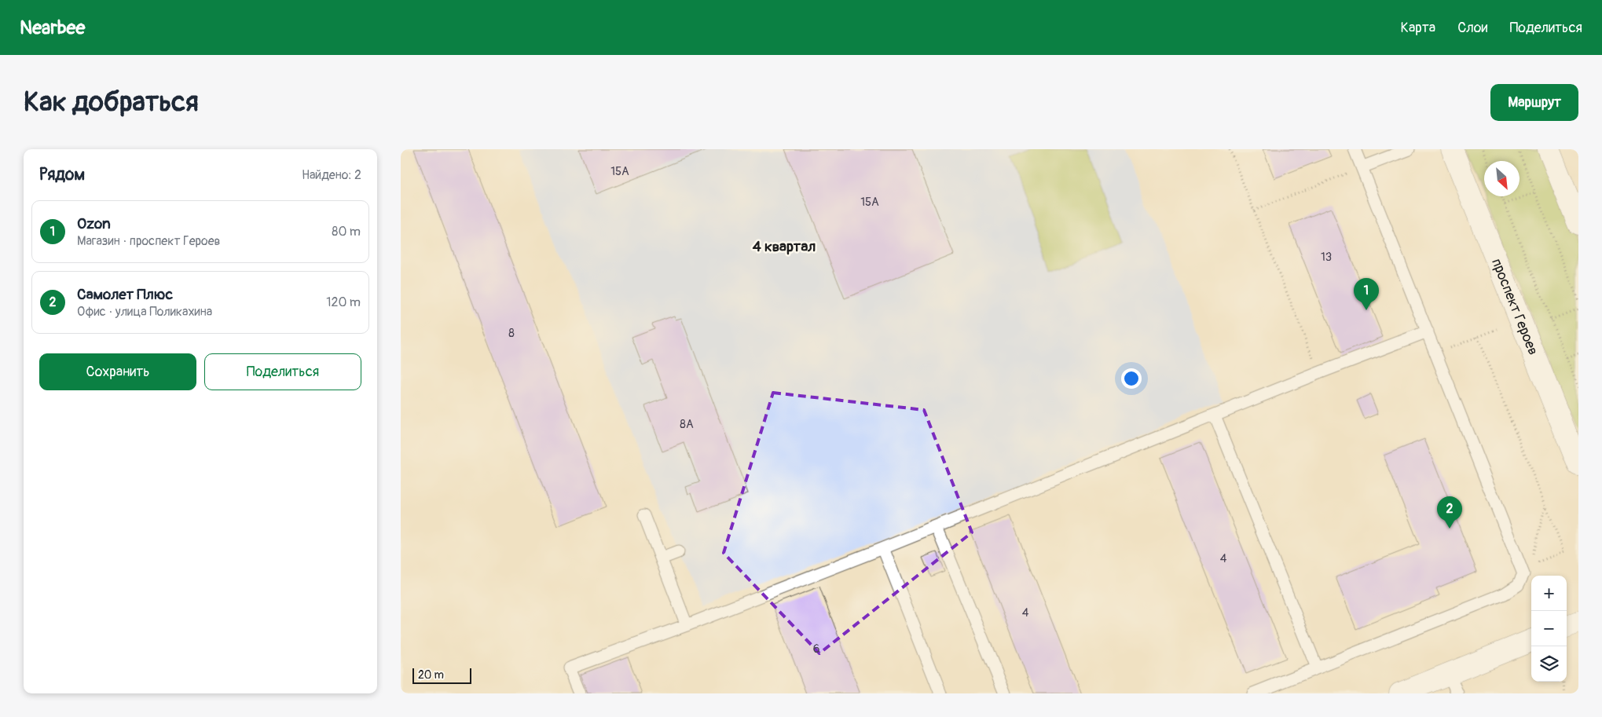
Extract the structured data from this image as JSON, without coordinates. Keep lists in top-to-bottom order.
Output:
{
  "streets": {
    "street": ["проспект Героев"]
  },
  "districts": ["4 квартал"],
  "house_numbers": [
    "15А",
    "15А",
    "13",
    "8",
    "8А",
    "4",
    "4",
    "6"
  ],
  "scale_bar": "20 m",
  "north": "bottom right",
  "page": {
    "header": "Nearbee",
    "nav": ["Карта", "Слои", "Поделиться"],
    "buttons": [
      "Маршрут",
      ["Сохранить", "Поделиться"]
    ],
    "title": "Как добраться",
    "heading": ["Рядом", "Найдено: 2"],
    "list": [
      {
        "mark": "1",
        "name": "Ozon",
        "note": "Магазин · проспект Героев",
        "value": "80 m"
      },
      {
        "mark": "2",
        "name": "Самолет Плюс",
        "note": "Офис · улица Поликахина",
        "value": "120 m"
      }
    ],
    "pins": ["1", "2"],
    "map_buttons": ["+", "−"],
    "scale": "20 m"
  }
}
